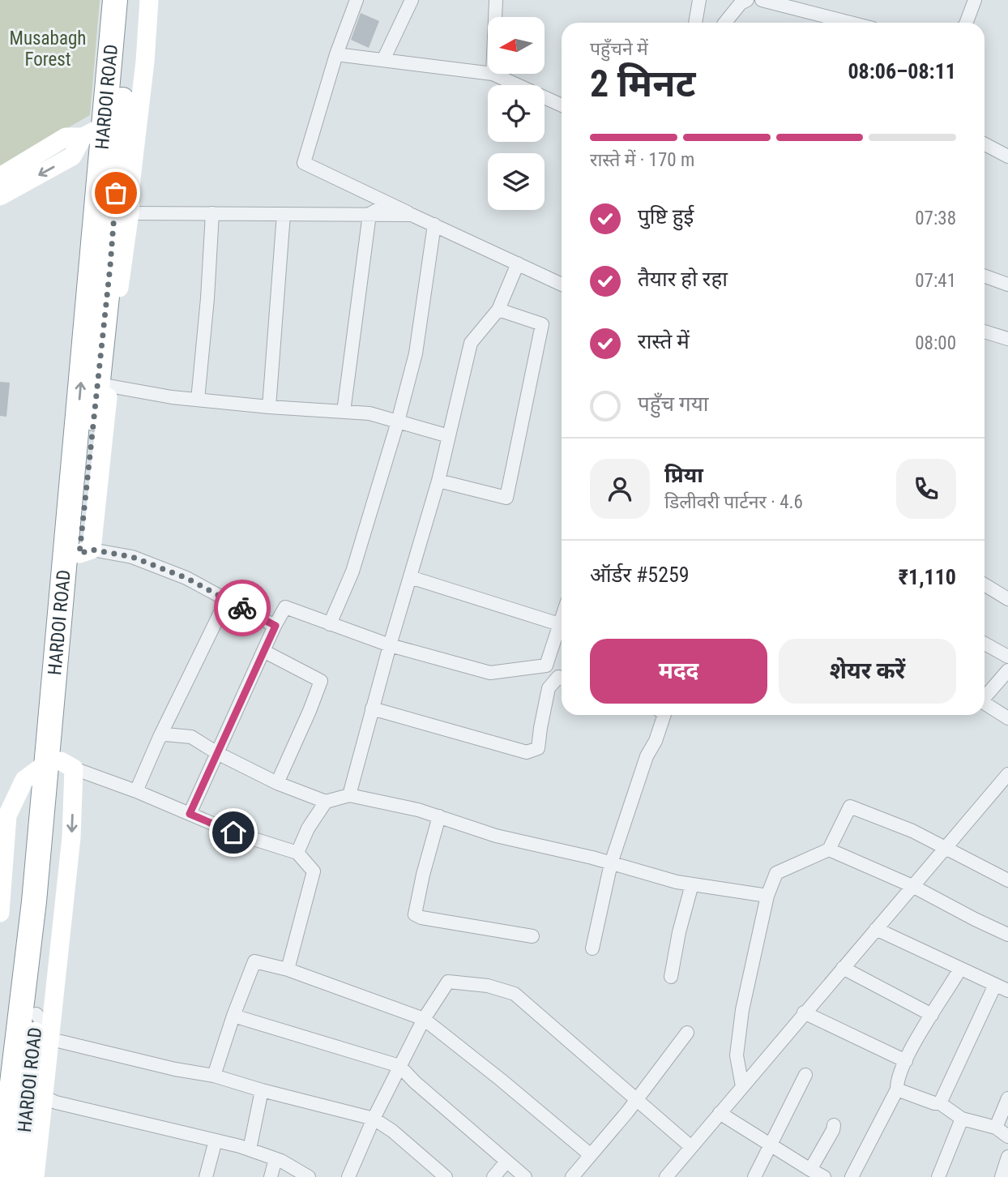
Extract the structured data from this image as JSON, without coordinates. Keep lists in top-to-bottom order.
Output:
{
  "streets": {
    "highway": ["HARDOI ROAD"]
  },
  "parks": ["Musabagh Forest"],
  "north": "left",
  "page": {
    "heading": ["2 मिनट", "पहुँचने में", "08:06–08:11"],
    "panel": [
      "प्रिया",
      "डिलीवरी पार्टनर · 4.6",
      "ऑर्डर #5259",
      "₹1,110"
    ],
    "bar": "रास्ते में · 170 m",
    "list": [
      ["पुष्टि हुई", "07:38"],
      ["तैयार हो रहा", "07:41"],
      ["रास्ते में", "08:00"],
      "पहुँच गया"
    ],
    "buttons": ["मदद", "शेयर करें"]
  }
}
